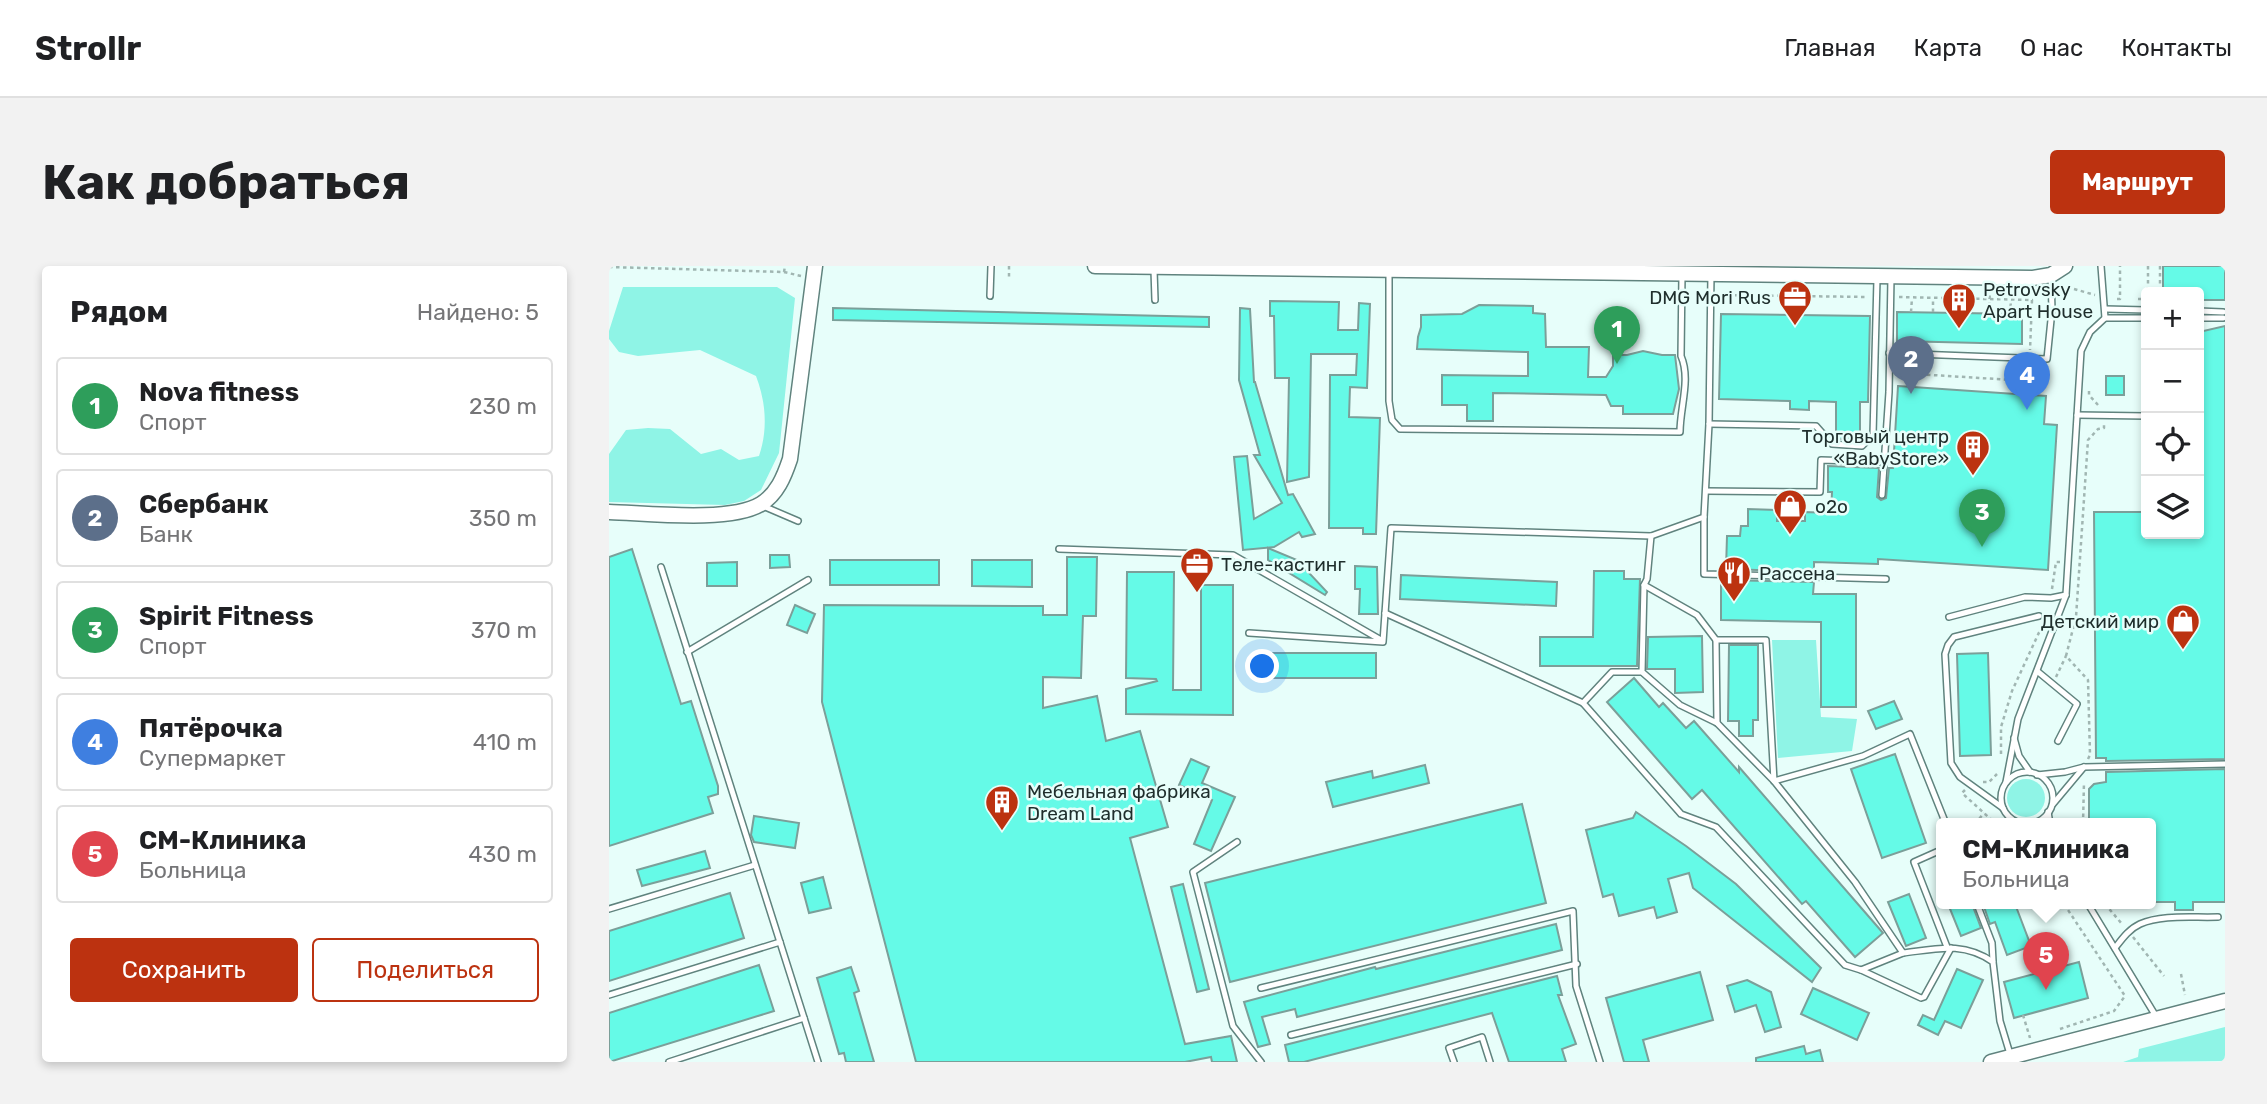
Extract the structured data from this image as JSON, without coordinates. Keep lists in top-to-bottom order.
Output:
{
  "places": {
    "office": ["DMG Mori Rus", "Теле-кастинг"],
    "building": ["Petrovsky Apart House", "Торговый центр «BabyStore»", "Мебельная фабрика Dream Land"],
    "shop": ["o2o", "Детский мир"],
    "restaurant": ["Рассена"]
  },
  "page": {
    "header": "Strollr",
    "nav": [
      "Главная",
      "Карта",
      "О нас",
      "Контакты"
    ],
    "buttons": [
      "Маршрут",
      ["Сохранить", "Поделиться"]
    ],
    "title": "Как добраться",
    "heading": ["Рядом", "Найдено: 5"],
    "map_buttons": ["+", "−"],
    "pins": [
      "1",
      "2",
      "4",
      "3",
      "5"
    ],
    "list": [
      {
        "mark": "1",
        "name": "Nova fitness",
        "note": "Спорт",
        "value": "230 m"
      },
      {
        "mark": "2",
        "name": "Сбербанк",
        "note": "Банк",
        "value": "350 m"
      },
      {
        "mark": "3",
        "name": "Spirit Fitness",
        "note": "Спорт",
        "value": "370 m"
      },
      {
        "mark": "4",
        "name": "Пятёрочка",
        "note": "Супермаркет",
        "value": "410 m"
      },
      {
        "mark": "5",
        "name": "СМ-Клиника",
        "note": "Больница",
        "value": "430 m"
      }
    ],
    "popup": ["СМ-Клиника", "Больница"]
  }
}
